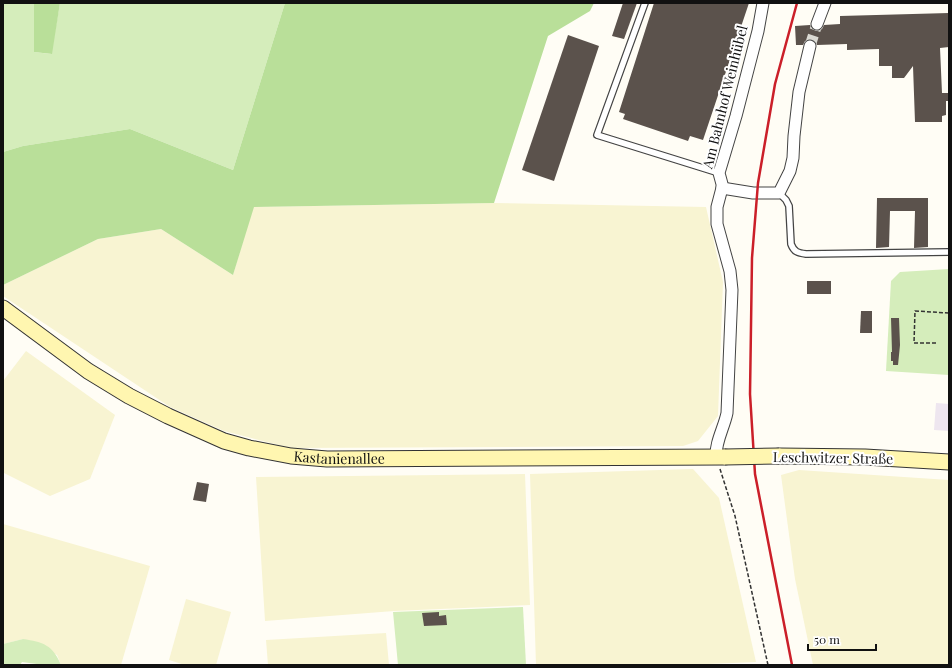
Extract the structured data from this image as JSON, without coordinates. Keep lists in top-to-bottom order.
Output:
{
  "streets": {
    "street": ["Am Bahnhof Weinhübel", "Kastanienallee", "Leschwitzer Straße"]
  },
  "crossings": [
    ["Am Bahnhof Weinhübel", "Kastanienallee"],
    ["Am Bahnhof Weinhübel", "Leschwitzer Straße"],
    ["Kastanienallee", "Leschwitzer Straße"]
  ],
  "scale_bar": "50 m"
}
